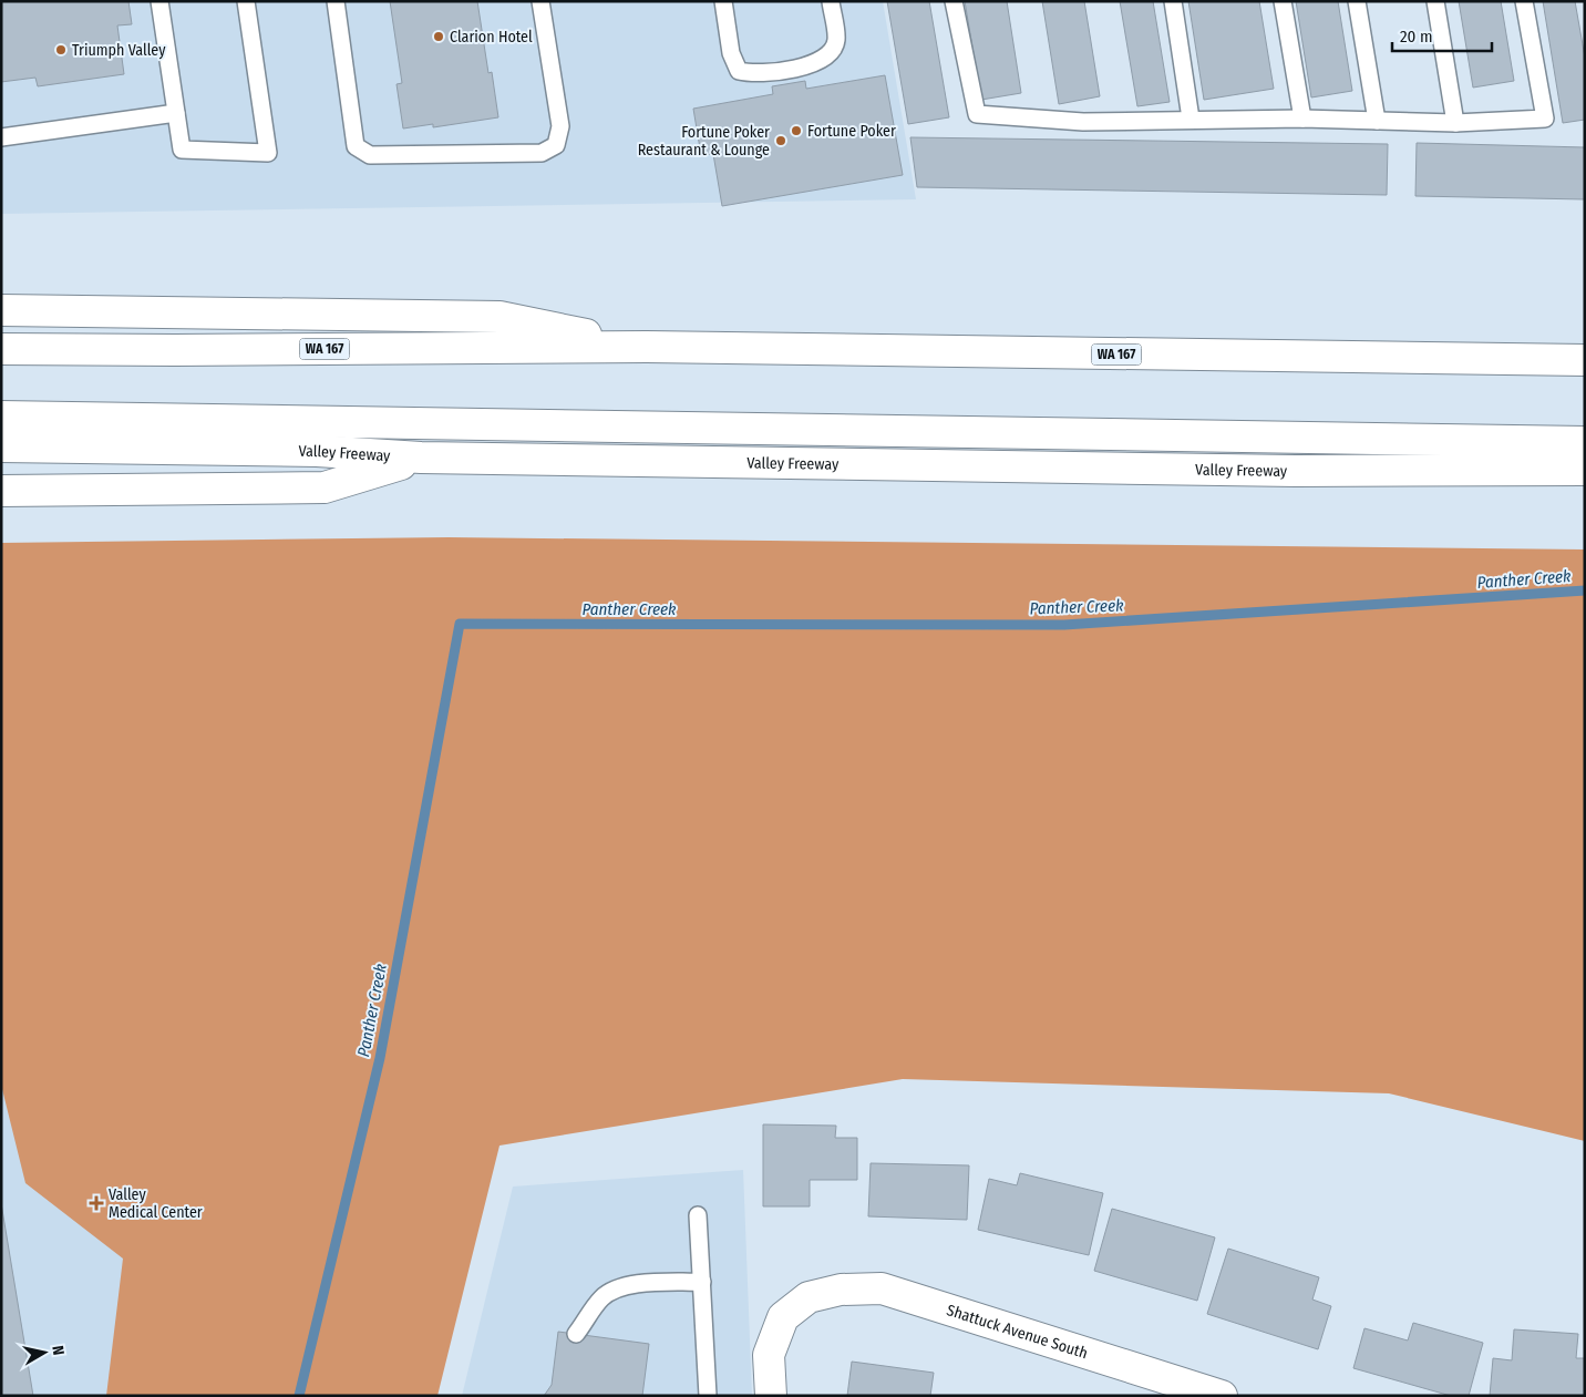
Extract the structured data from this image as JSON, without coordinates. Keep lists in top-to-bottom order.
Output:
{
  "streets": {
    "main road": ["WA 167", "Valley Freeway", "Shattuck Avenue South"]
  },
  "water": ["Panther Creek"],
  "places": {
    "other": [
      "Clarion Hotel",
      "Triumph Valley",
      "Fortune Poker",
      "Fortune Poker Restaurant & Lounge"
    ],
    "health": ["Valley Medical Center"]
  },
  "scale_bar": "20 m",
  "north": "right"
}
